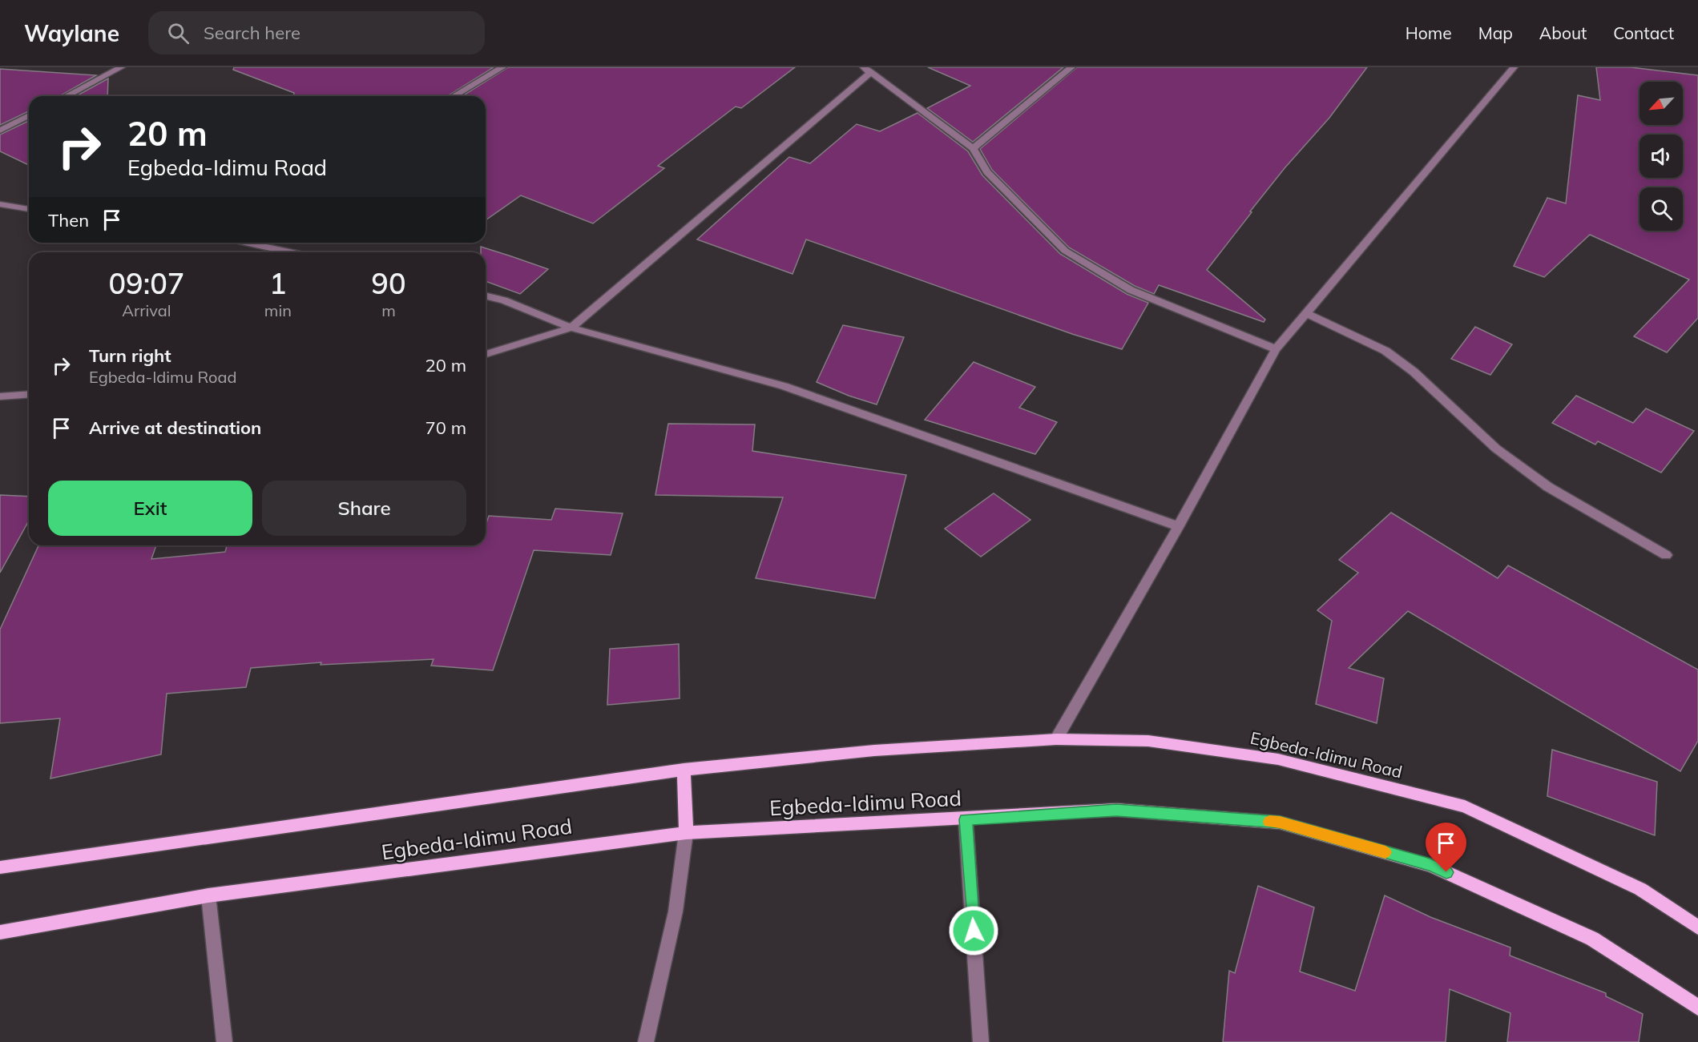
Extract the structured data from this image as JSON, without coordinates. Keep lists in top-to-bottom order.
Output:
{
  "streets": {
    "main road": ["Egbeda-Idimu Road"]
  },
  "north": "bottom left",
  "page": {
    "header": "Waylane",
    "search": "Search here",
    "nav": [
      "Home",
      "Map",
      "About",
      "Contact"
    ],
    "turn": ["20 m", "Egbeda-Idimu Road"],
    "then": "Then",
    "eta": [
      "09:07",
      "Arrival",
      "1",
      "min",
      "90",
      "m"
    ],
    "list": [
      {
        "name": "Turn right",
        "note": "Egbeda-Idimu Road",
        "value": "20 m"
      },
      {
        "name": "Arrive at destination",
        "value": "70 m"
      }
    ],
    "buttons": ["Exit", "Share"]
  }
}
